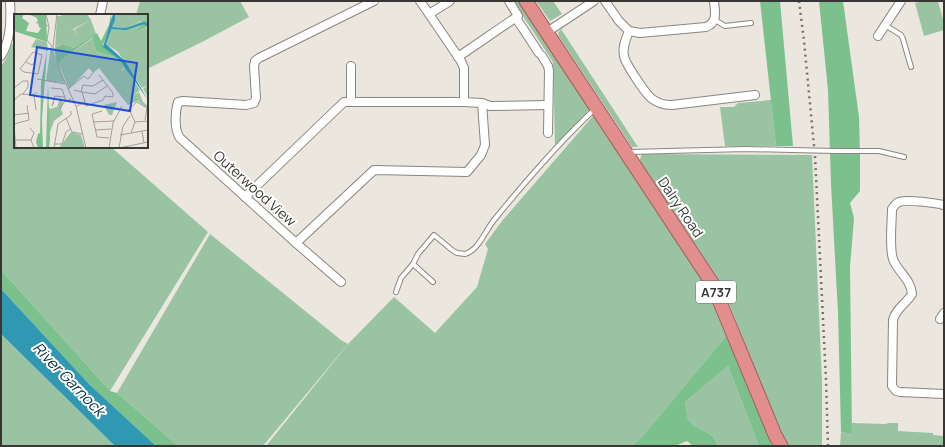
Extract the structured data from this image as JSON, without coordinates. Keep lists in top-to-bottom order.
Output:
{
  "streets": {
    "highway": ["Dalry Road", "A737"],
    "street": ["Outerwood View"]
  },
  "water": ["River Garnock"]
}
